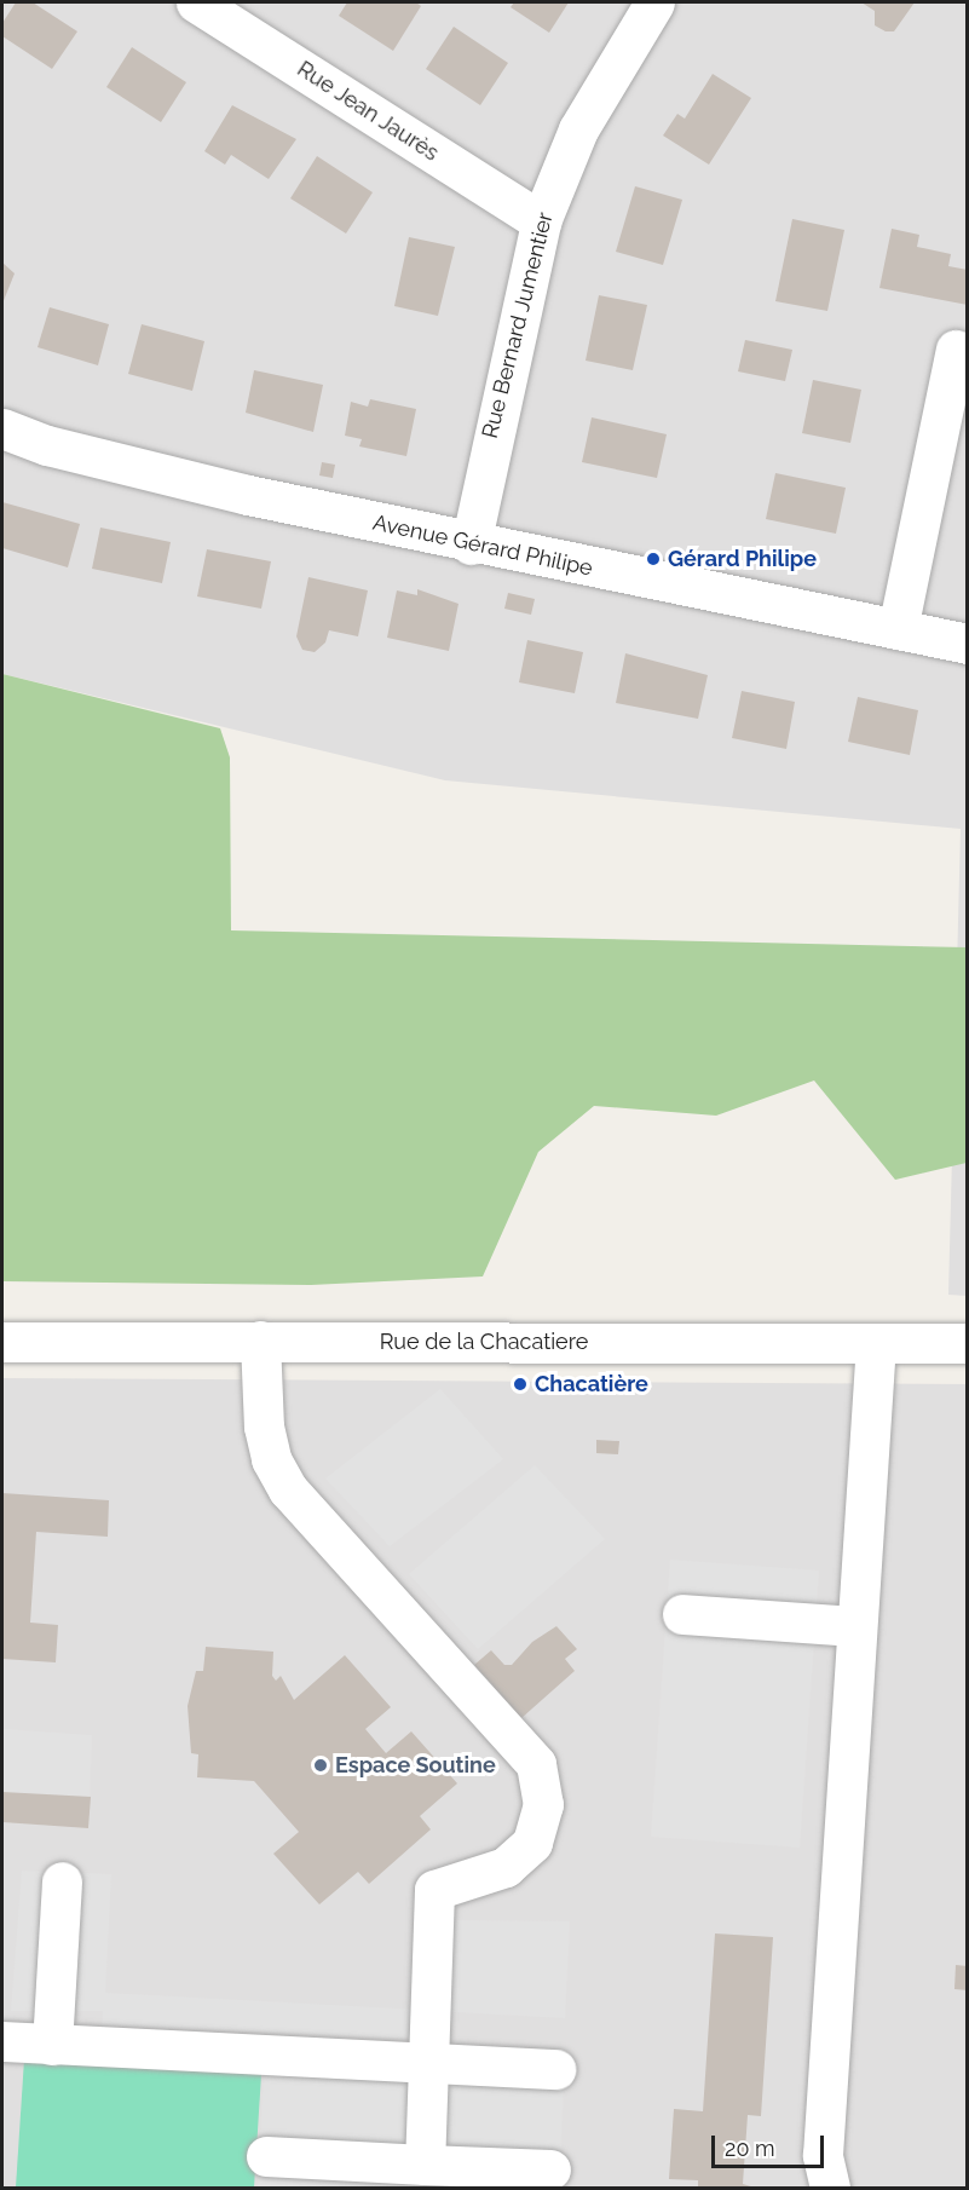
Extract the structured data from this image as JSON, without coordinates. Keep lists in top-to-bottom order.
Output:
{
  "streets": {
    "street": [
      "Rue Jean Jaurès",
      "Rue Bernard Jumentier",
      "Avenue Gérard Philipe",
      "Rue de la Chacatiere"
    ]
  },
  "crossings": [
    ["Rue Jean Jaurès", "Rue Bernard Jumentier"],
    ["Rue Bernard Jumentier", "Avenue Gérard Philipe"]
  ],
  "places": ["Gérard Philipe", "Chacatière", "Espace Soutine"],
  "scale_bar": "20 m"
}
